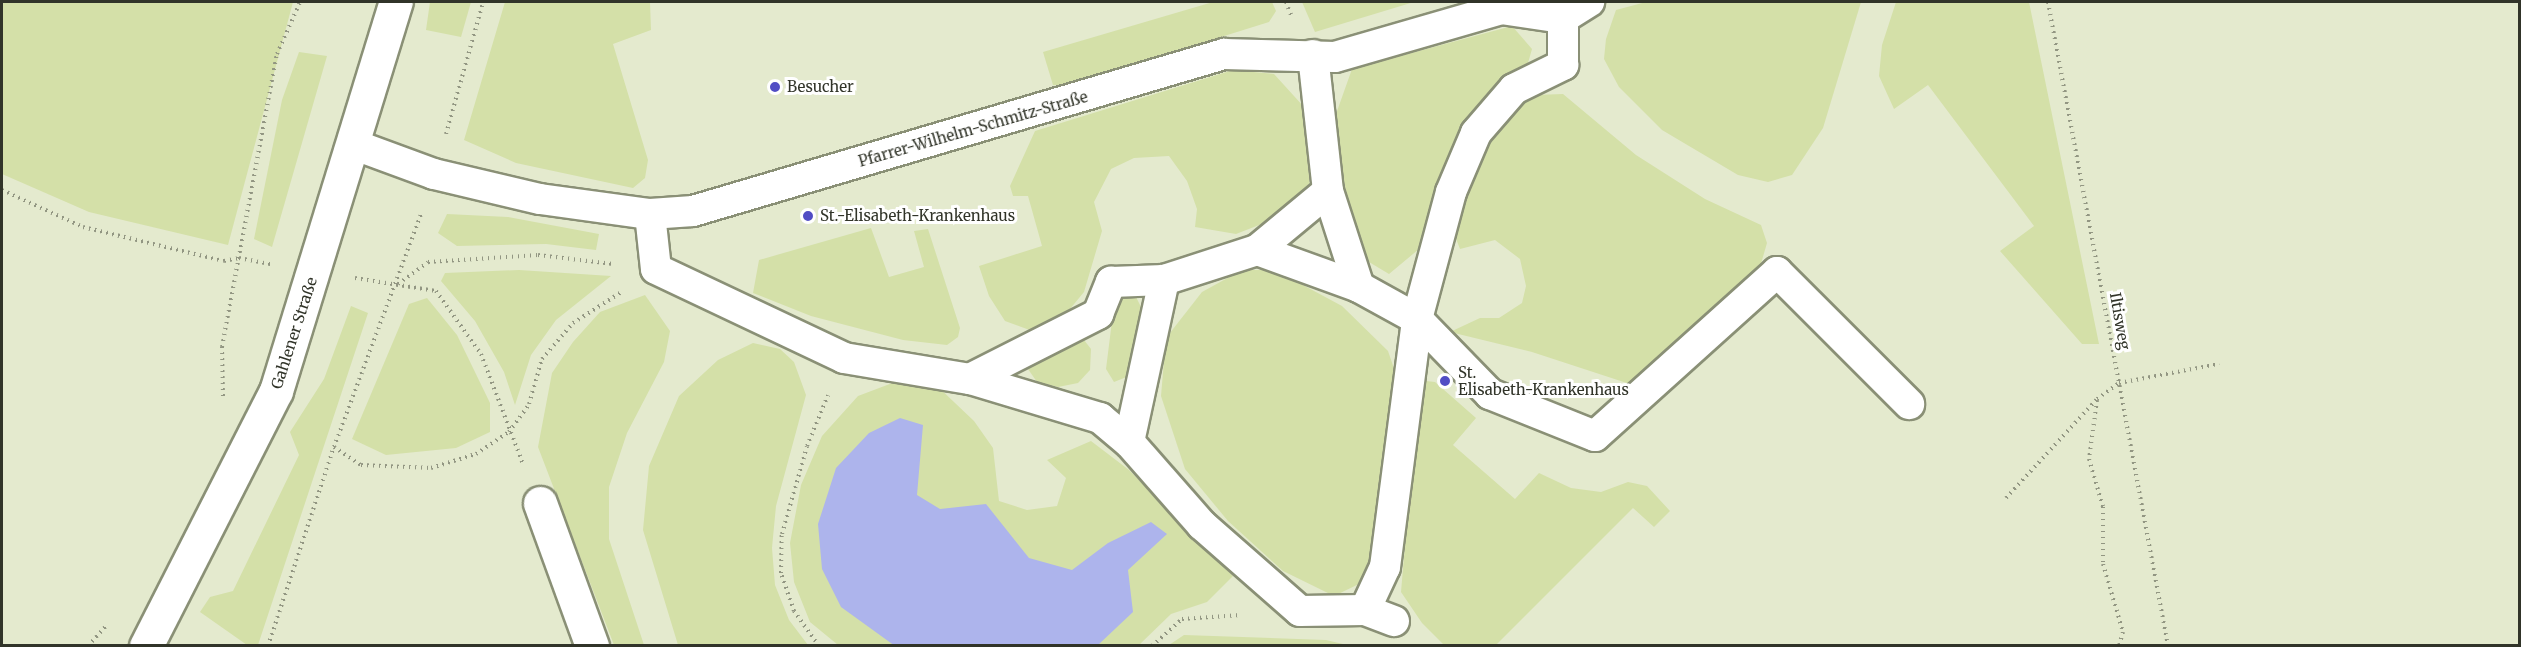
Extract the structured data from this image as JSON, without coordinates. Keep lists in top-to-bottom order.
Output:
{
  "streets": {
    "main road": ["Gahlener Straße"],
    "lane": ["Pfarrer-Wilhelm-Schmitz-Straße"],
    "path": ["Iltisweg"]
  },
  "crossings": [
    ["Pfarrer-Wilhelm-Schmitz-Straße", "Gahlener Straße"]
  ],
  "places": ["Besucher", "St.-Elisabeth-Krankenhaus", "St. Elisabeth-Krankenhaus"]
}
